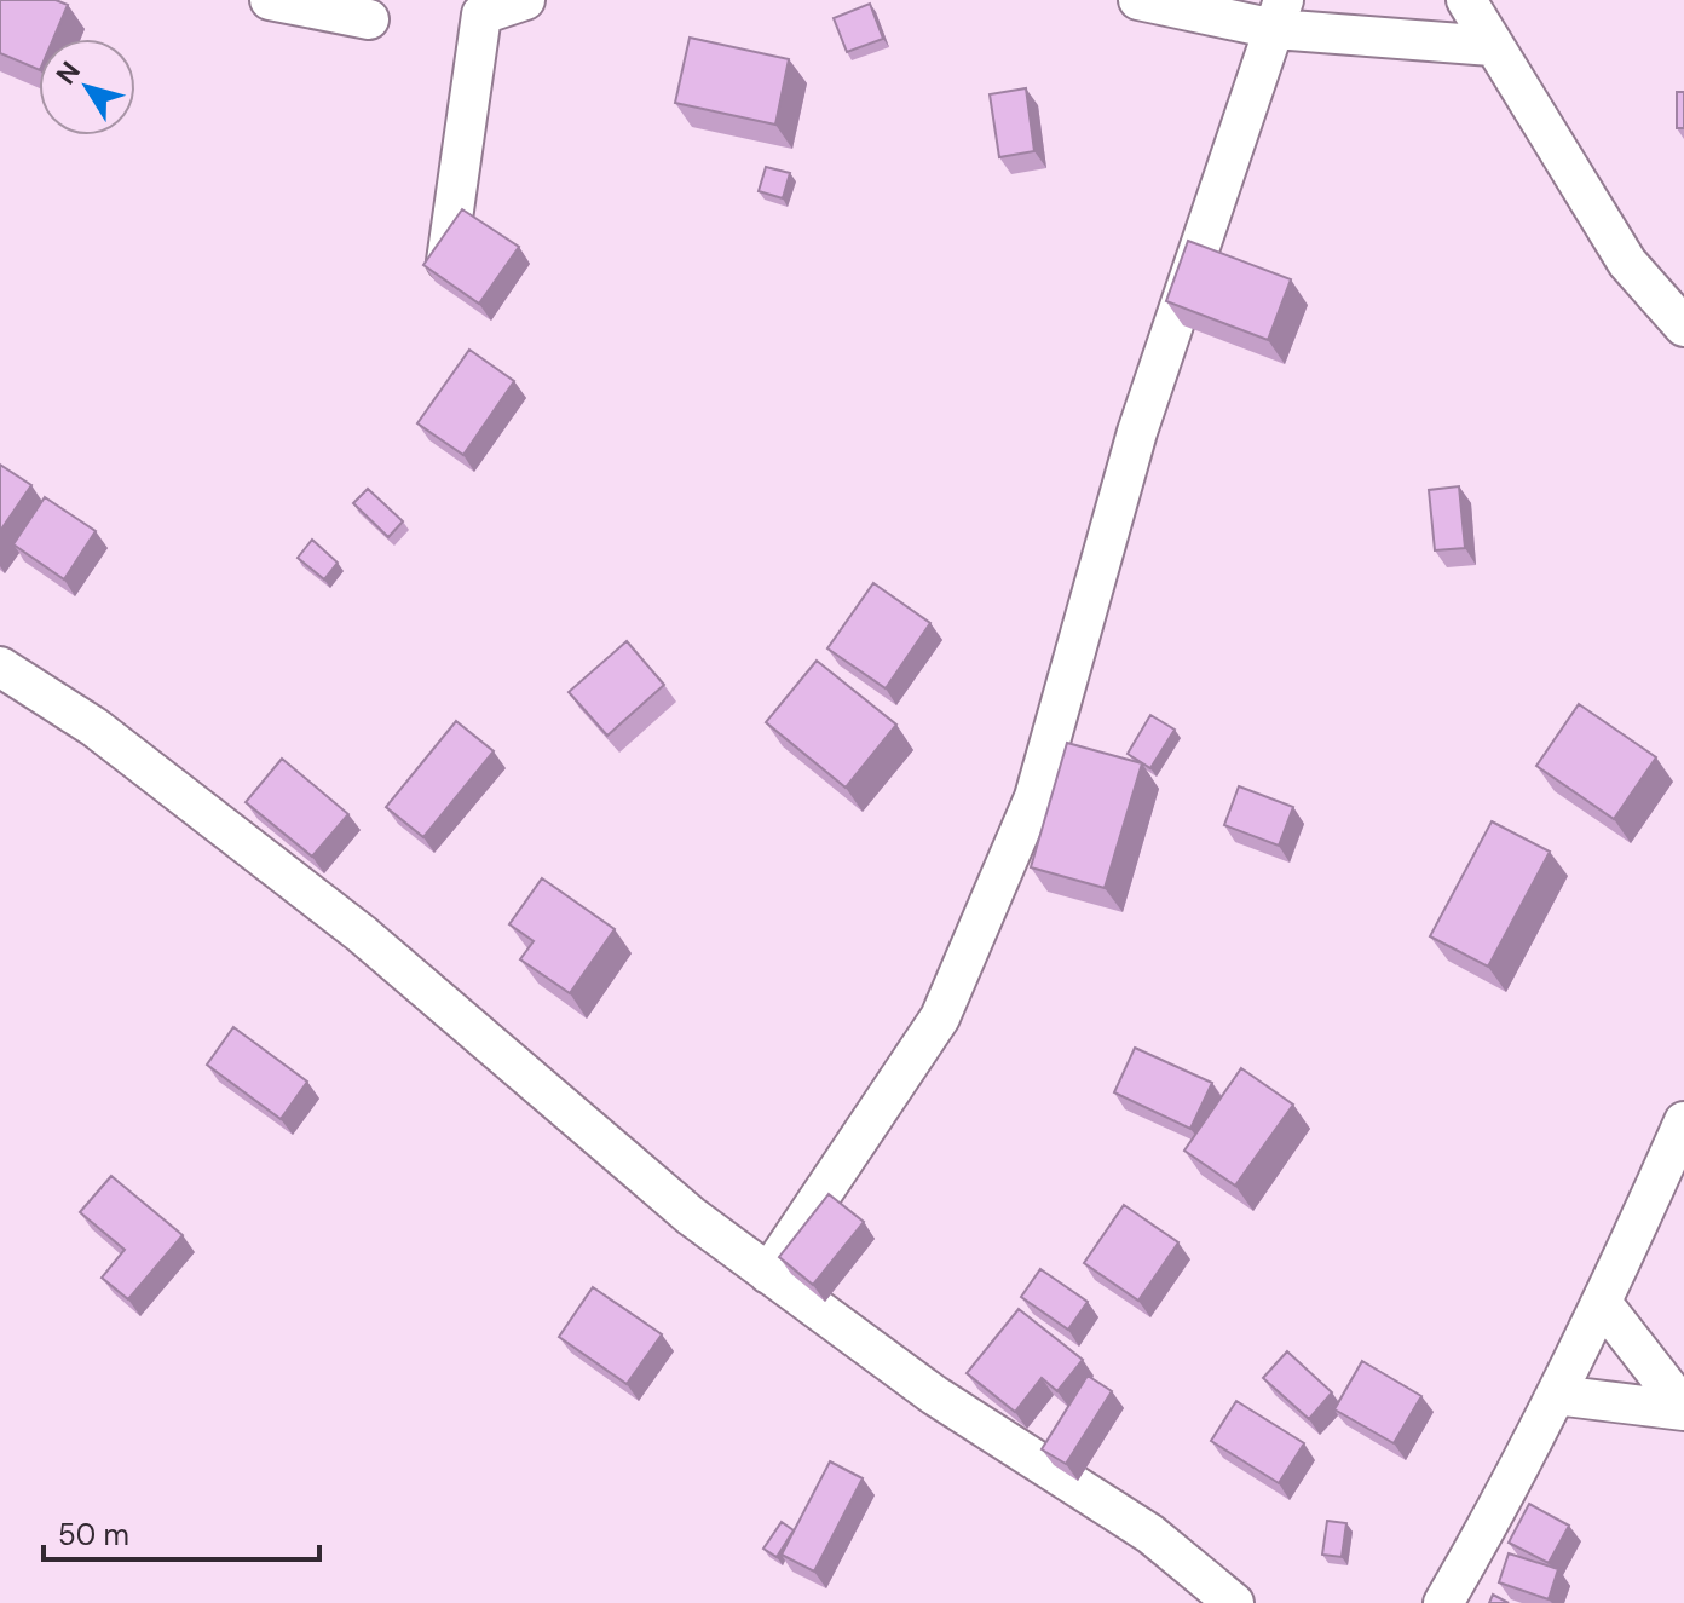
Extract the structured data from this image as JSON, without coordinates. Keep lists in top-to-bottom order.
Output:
{
  "scale_bar": "50 m",
  "north": "top left"
}
